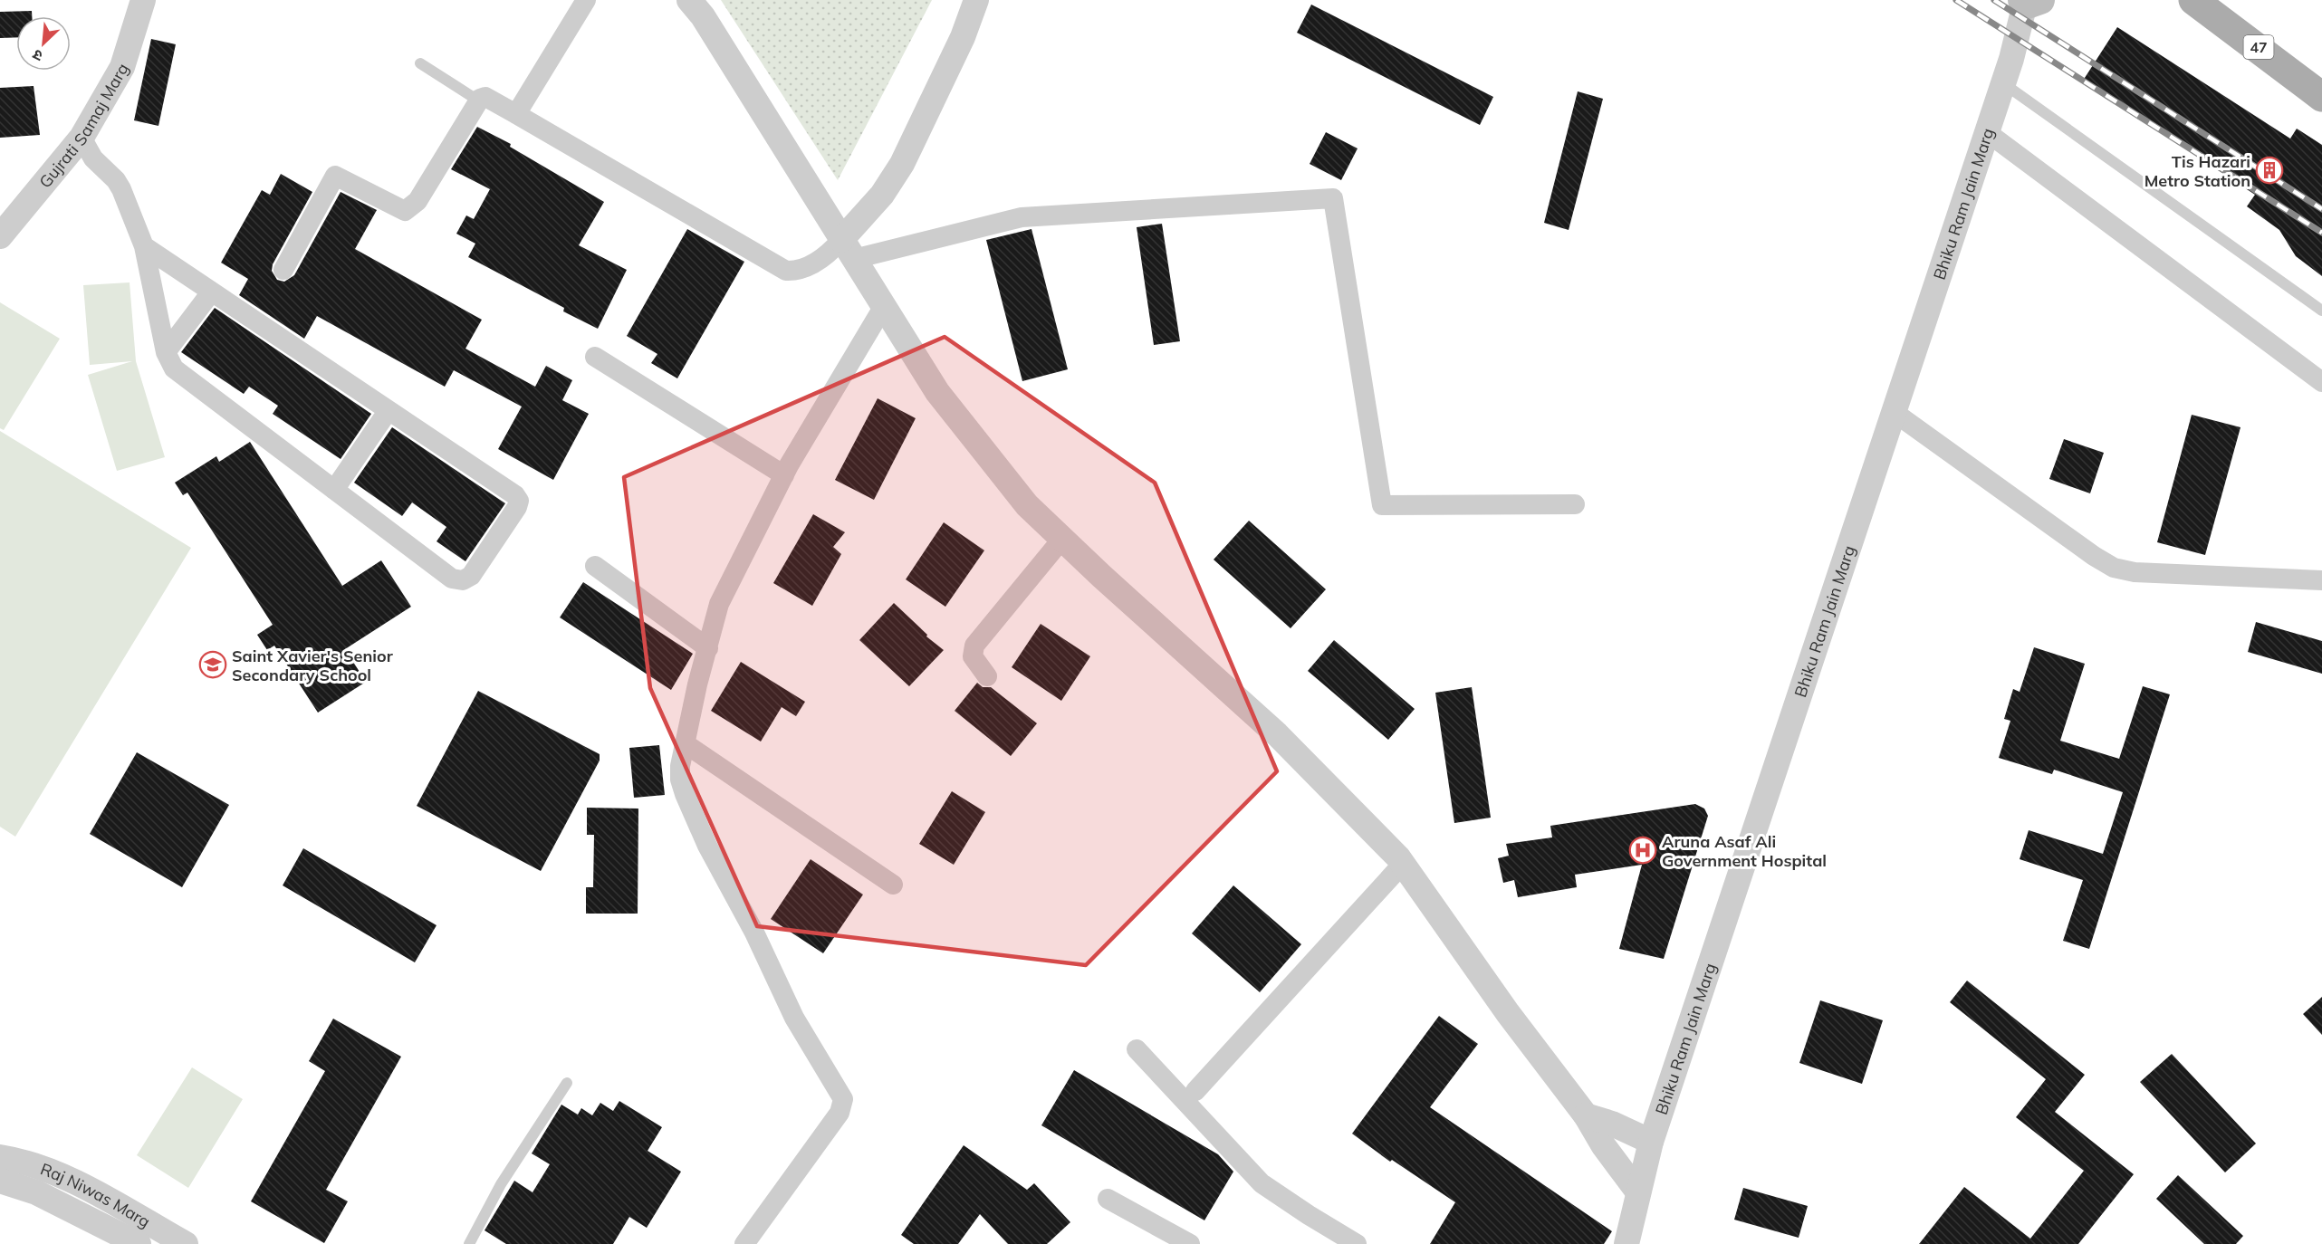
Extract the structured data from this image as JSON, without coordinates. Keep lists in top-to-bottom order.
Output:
{
  "streets": {
    "main road": ["47"],
    "street": ["Gujrati Samaj Marg", "Bhiku Ram Jain Marg", "Raj Niwas Marg"]
  },
  "places": {
    "building": ["Tis Hazari Metro Station"],
    "school or university": ["Saint Xavier's Senior Secondary School"],
    "hospital": ["Aruna Asaf Ali Government Hospital"]
  },
  "north": "bottom left"
}
